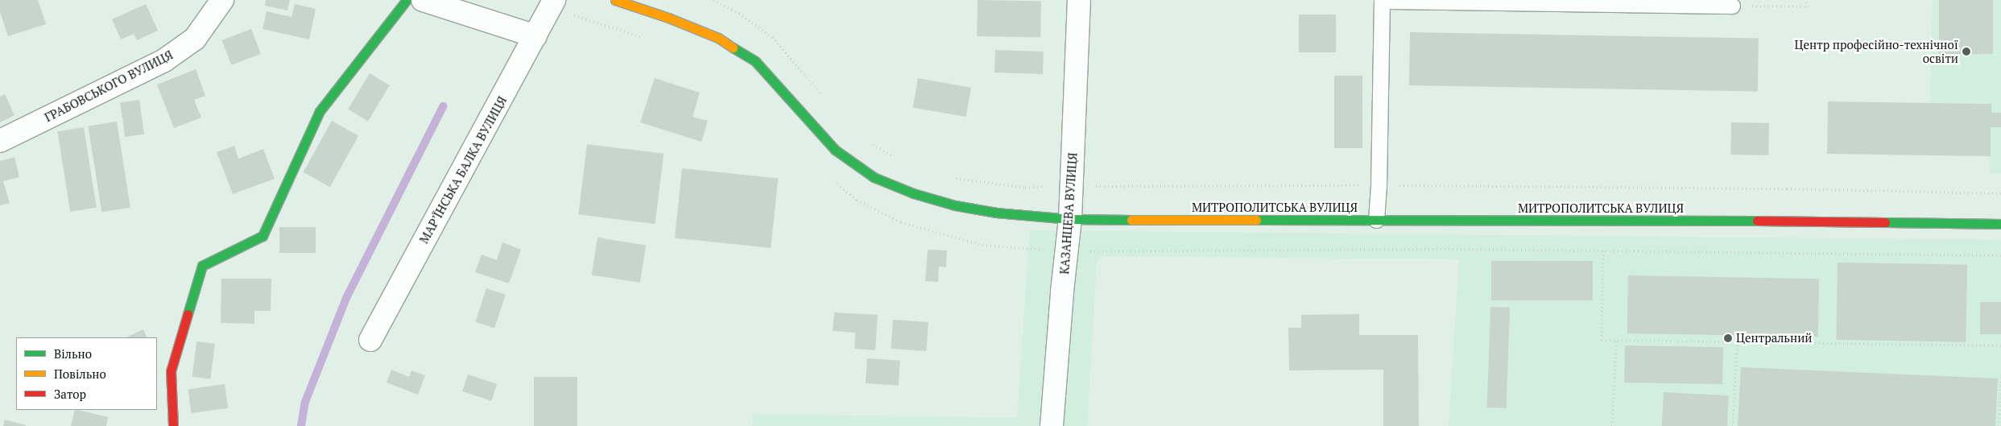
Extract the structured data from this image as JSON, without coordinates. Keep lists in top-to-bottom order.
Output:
{
  "streets": {
    "main road": ["МИТРОПОЛИТСЬКА ВУЛИЦЯ"],
    "street": ["ГРАБОВСЬКОГО ВУЛИЦЯ", "МАР’ЇНСЬКА БАЛКА ВУЛИЦЯ", "КАЗАНЦЕВА ВУЛИЦЯ"]
  },
  "crossings": [
    ["МИТРОПОЛИТСЬКА ВУЛИЦЯ", "КАЗАНЦЕВА ВУЛИЦЯ"]
  ],
  "places": ["Центр професійно-технічної освіти", "Центральний"],
  "legend": ["Вільно", "Повільно", "Затор"]
}
